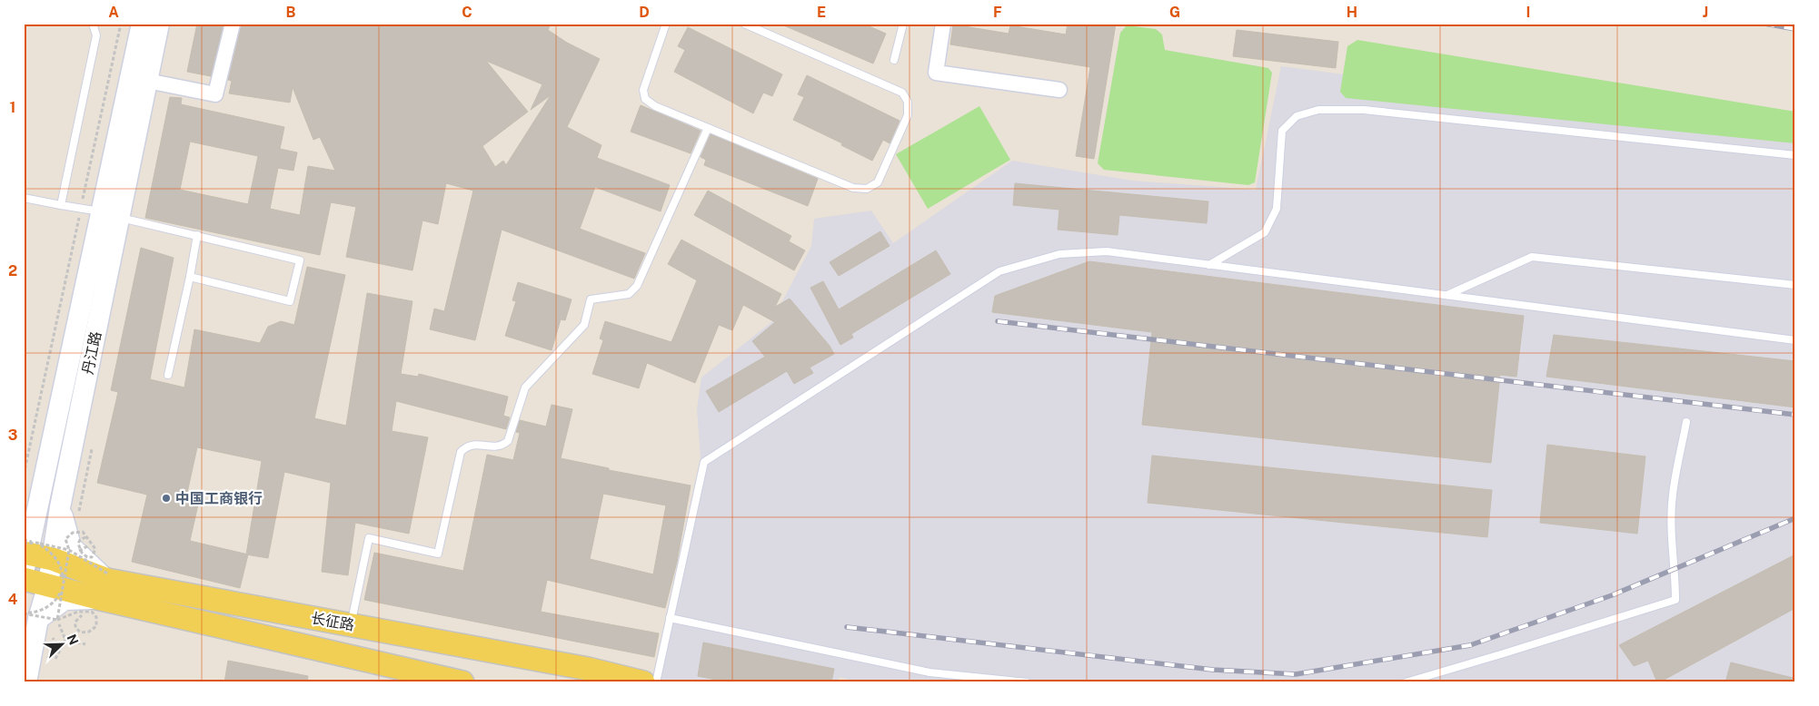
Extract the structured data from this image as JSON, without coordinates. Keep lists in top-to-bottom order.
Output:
{
  "streets": {
    "main road": ["丹江路", "长征路"]
  },
  "crossings": [
    ["丹江路", "长征路"]
  ],
  "places": ["中国工商银行"],
  "north": "top right",
  "grid": {
    "columns": [
      "A",
      "B",
      "C",
      "D",
      "E",
      "F",
      "G",
      "H",
      "I",
      "J"
    ],
    "rows": [
      "1",
      "2",
      "3",
      "4"
    ]
  }
}
